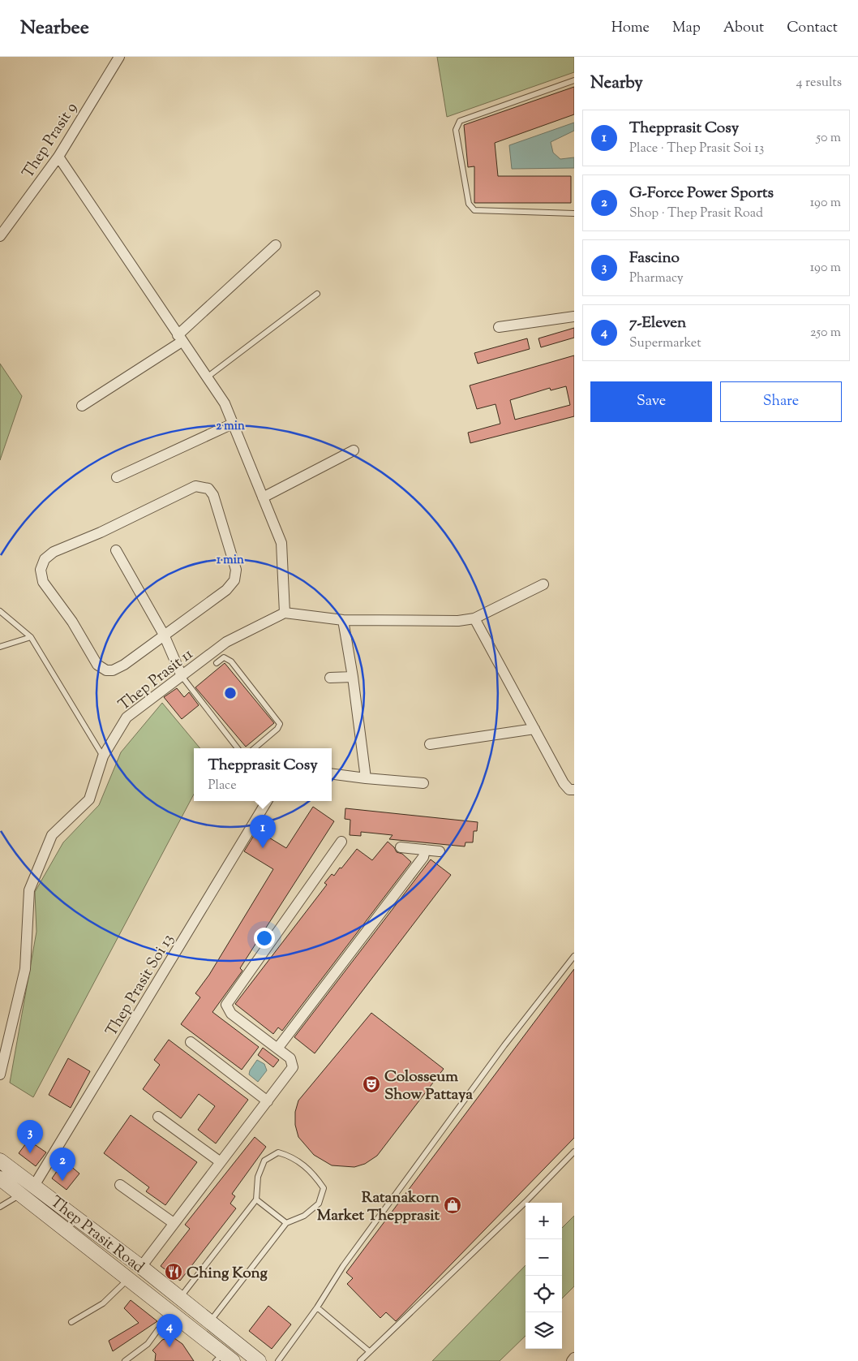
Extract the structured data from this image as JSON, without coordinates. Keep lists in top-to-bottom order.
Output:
{
  "streets": {
    "main road": ["Thep Prasit Road"],
    "street": ["Thep Prasit 9", "Thep Prasit 11", "Thep Prasit Soi 13"]
  },
  "crossings": [
    ["Thep Prasit Soi 13", "Thep Prasit Road"]
  ],
  "places": {
    "theatre": ["Colosseum Show Pattaya"],
    "shop": ["Ratanakorn Market Thepprasit"],
    "restaurant": ["Ching Kong"]
  },
  "page": {
    "header": "Nearbee",
    "nav": [
      "Home",
      "Map",
      "About",
      "Contact"
    ],
    "heading": ["Nearby", "4 results"],
    "list": [
      {
        "mark": "1",
        "name": "Thepprasit Cosy",
        "note": "Place · Thep Prasit Soi 13",
        "value": "50 m"
      },
      {
        "mark": "2",
        "name": "G-Force Power Sports",
        "note": "Shop · Thep Prasit Road",
        "value": "190 m"
      },
      {
        "mark": "3",
        "name": "Fascino",
        "note": "Pharmacy",
        "value": "190 m"
      },
      {
        "mark": "4",
        "name": "7-Eleven",
        "note": "Supermarket",
        "value": "250 m"
      }
    ],
    "buttons": ["Save", "Share"],
    "popup": ["Thepprasit Cosy", "Place"],
    "pins": [
      "1",
      "3",
      "2",
      "4"
    ],
    "map_buttons": ["+", "−"]
  },
  "rings": ["2 min", "1 min"]
}
